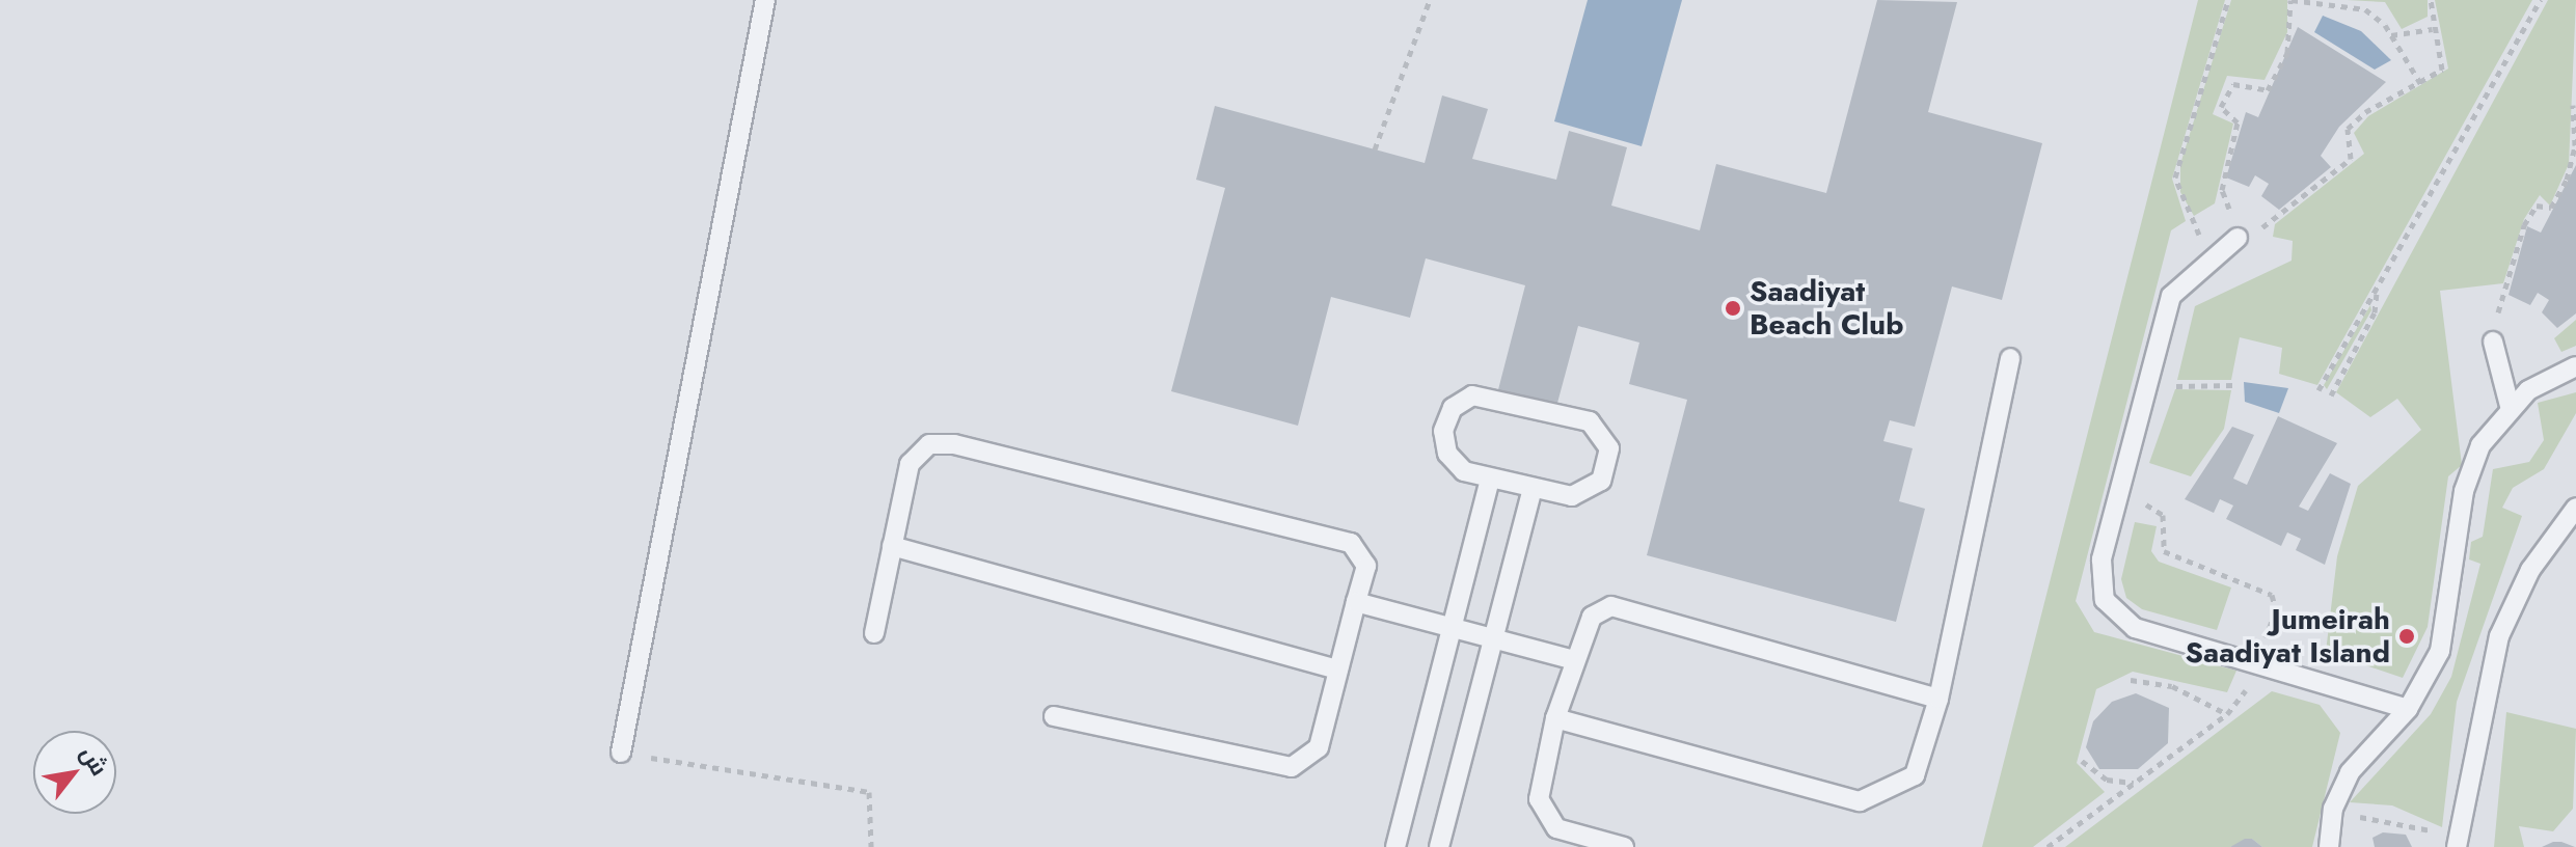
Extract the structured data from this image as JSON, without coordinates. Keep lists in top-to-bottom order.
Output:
{
  "places": ["Saadiyat Beach Club", "Jumeirah Saadiyat Island"],
  "north": "top right"
}
